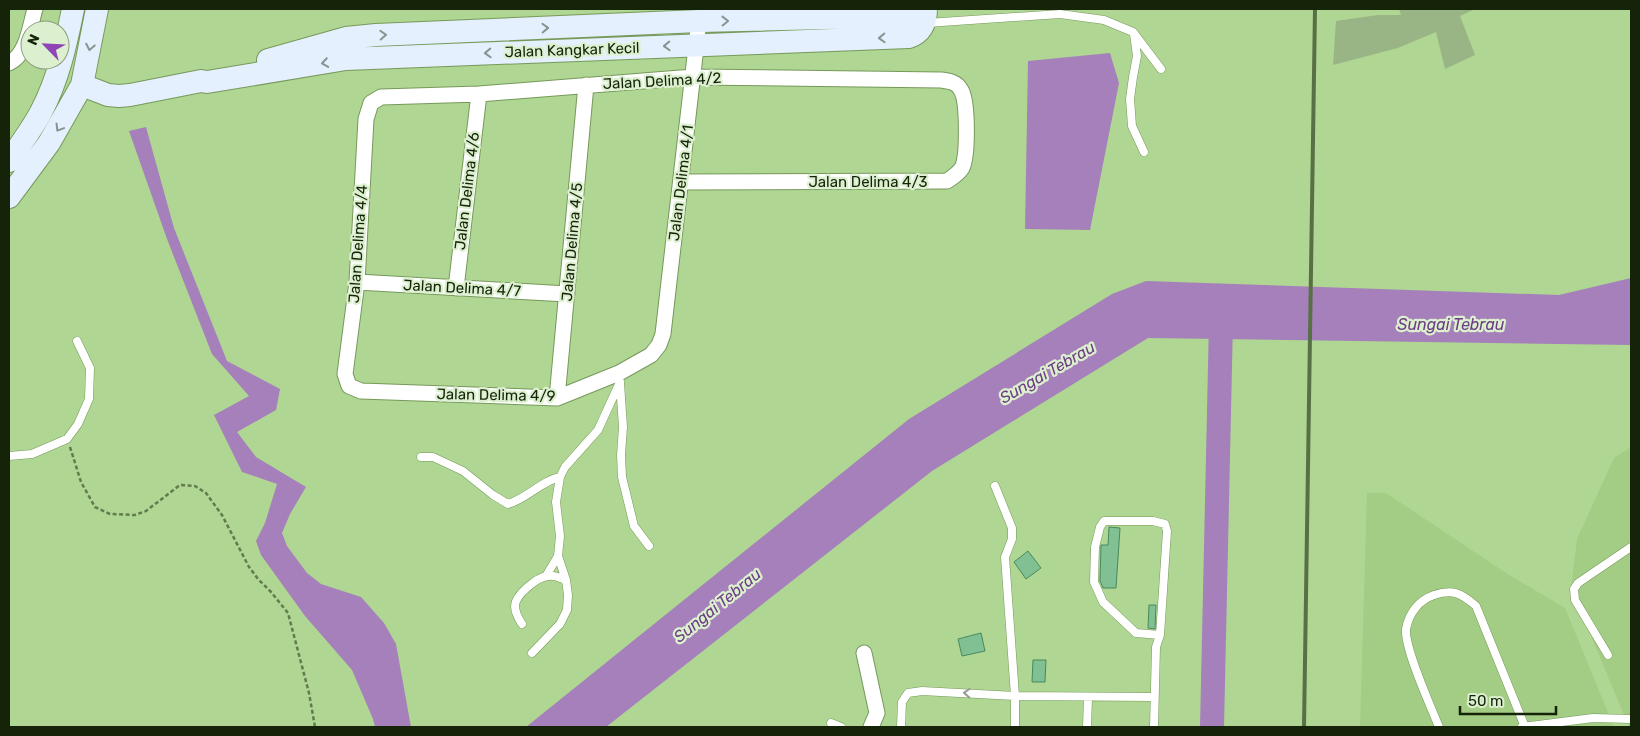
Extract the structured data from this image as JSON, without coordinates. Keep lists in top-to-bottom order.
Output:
{
  "streets": {
    "street": [
      "Jalan Kangkar Kecil",
      "Jalan Delima 4/2",
      "Jalan Delima 4/3",
      "Jalan Delima 4/1",
      "Jalan Delima 4/6",
      "Jalan Delima 4/5",
      "Jalan Delima 4/4",
      "Jalan Delima 4/7",
      "Jalan Delima 4/9"
    ]
  },
  "crossings": [
    ["Jalan Kangkar Kecil", "Jalan Delima 4/1"],
    ["Jalan Delima 4/2", "Jalan Delima 4/3"],
    ["Jalan Delima 4/2", "Jalan Delima 4/1"],
    ["Jalan Delima 4/2", "Jalan Delima 4/6"],
    ["Jalan Delima 4/2", "Jalan Delima 4/5"],
    ["Jalan Delima 4/2", "Jalan Delima 4/4"],
    ["Jalan Delima 4/3", "Jalan Delima 4/1"],
    ["Jalan Delima 4/1", "Jalan Delima 4/9"],
    ["Jalan Delima 4/6", "Jalan Delima 4/7"],
    ["Jalan Delima 4/5", "Jalan Delima 4/7"],
    ["Jalan Delima 4/5", "Jalan Delima 4/9"],
    ["Jalan Delima 4/4", "Jalan Delima 4/7"],
    ["Jalan Delima 4/4", "Jalan Delima 4/9"]
  ],
  "water": ["Sungai Tebrau"],
  "scale_bar": "50 m",
  "north": "top left"
}
